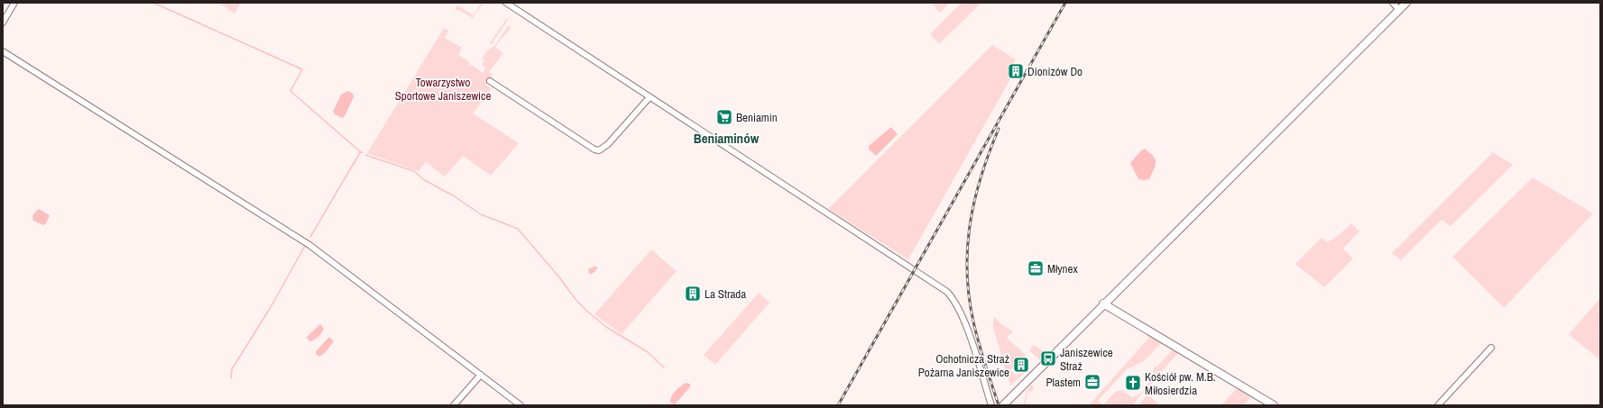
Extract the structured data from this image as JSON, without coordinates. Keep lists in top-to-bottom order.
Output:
{
  "districts": ["Beniaminów"],
  "parks": ["Towarzystwo Sportowe Janiszewice"],
  "places": {
    "building": ["Dionizów Do", "La Strada", "Ochotnicza Straż Pożarna Janiszewice"],
    "supermarket": ["Beniamin"],
    "office": ["Młynex", "Plastem"],
    "bus stop": ["Janiszewice Straż"],
    "church": ["Kościół pw. M.B. Miłosierdzia"]
  }
}
